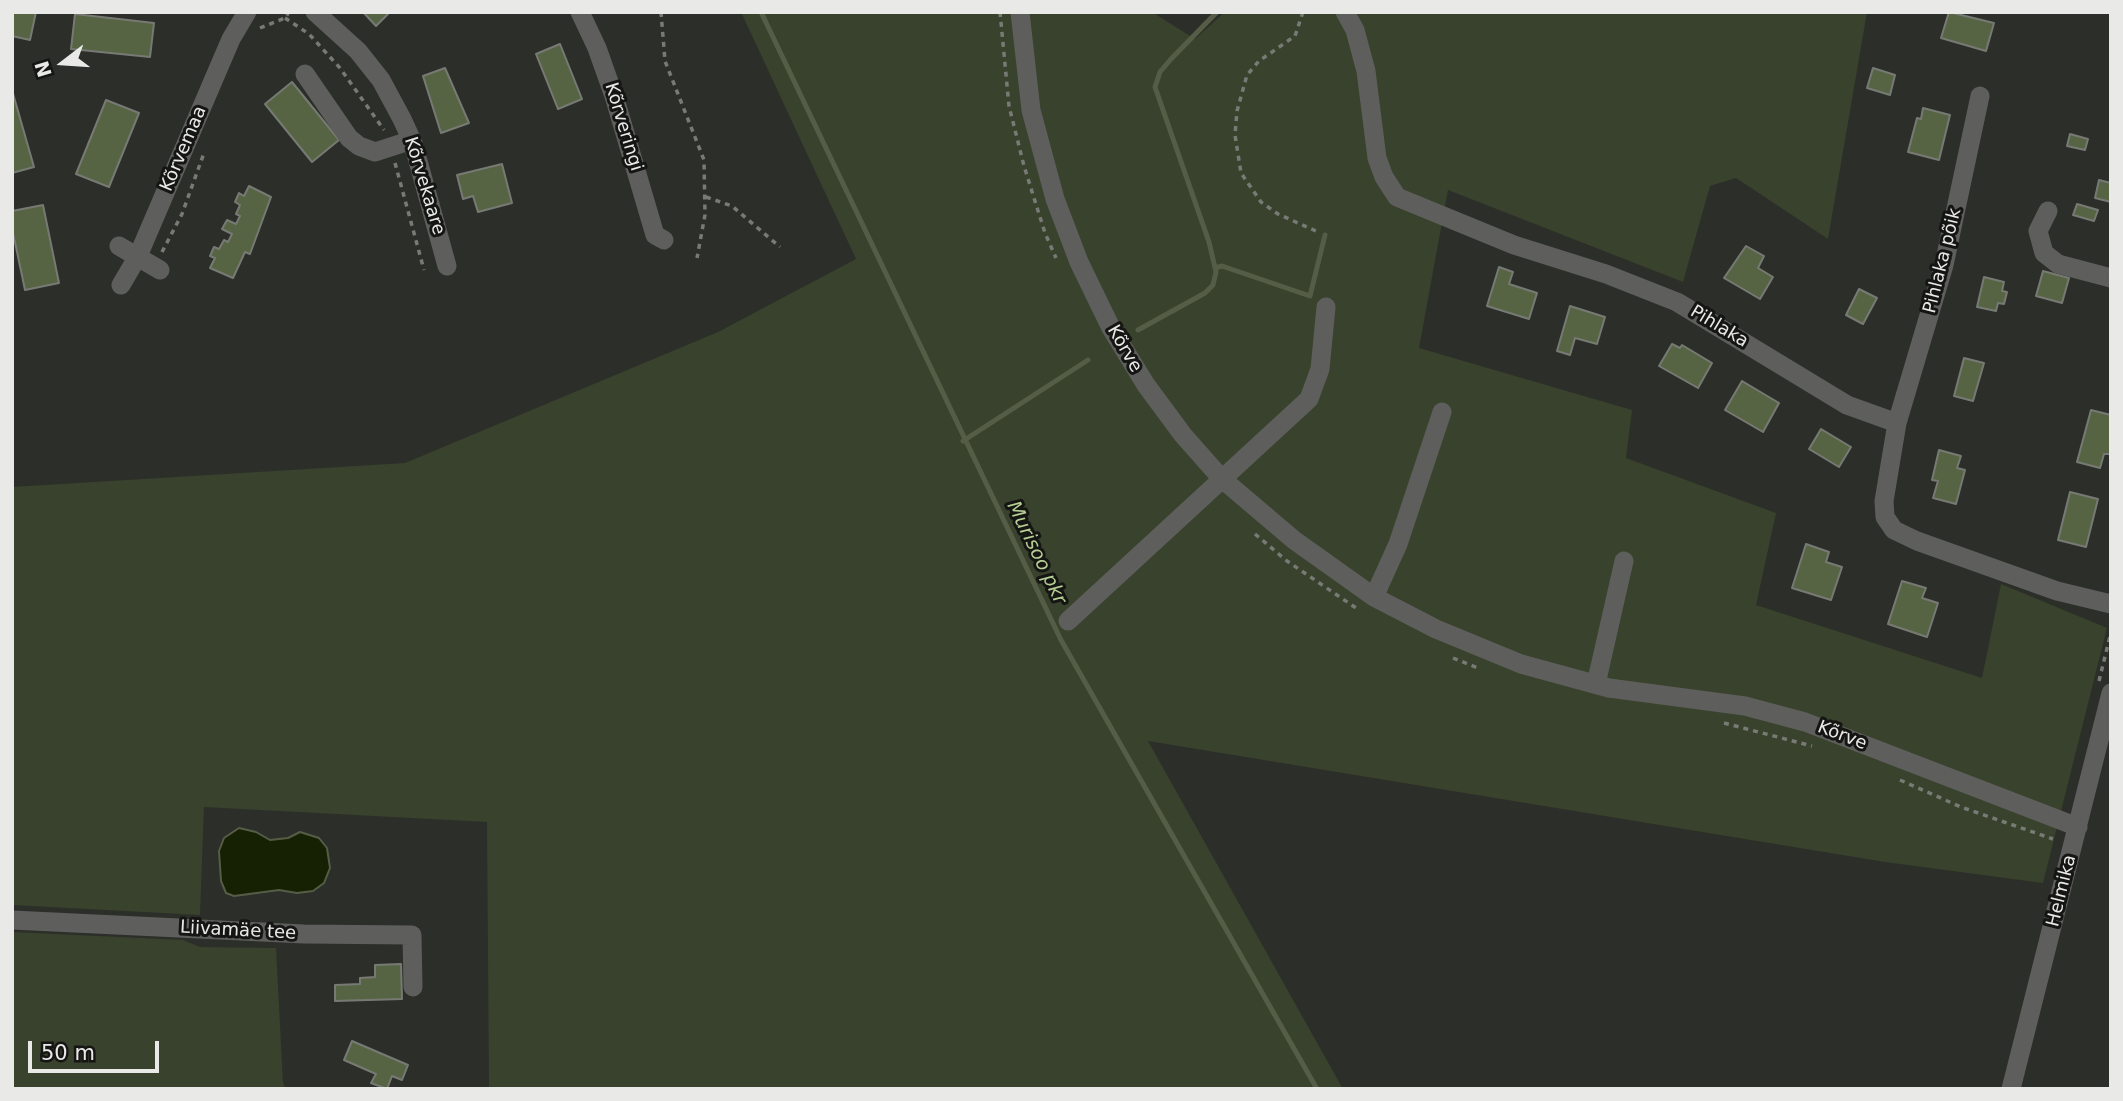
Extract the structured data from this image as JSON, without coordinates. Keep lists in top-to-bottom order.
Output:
{
  "streets": {
    "street": [
      "Kõrveringi",
      "Kõrvemaa",
      "Kõrvekaare",
      "Pihlaka põik",
      "Pihlaka",
      "Kõrve",
      "Helmika",
      "Liivamäe tee"
    ]
  },
  "crossings": [
    ["Pihlaka põik", "Pihlaka"],
    ["Kõrve", "Helmika"]
  ],
  "water": ["Murisoo pkr"],
  "scale_bar": "50 m",
  "north": "left"
}
